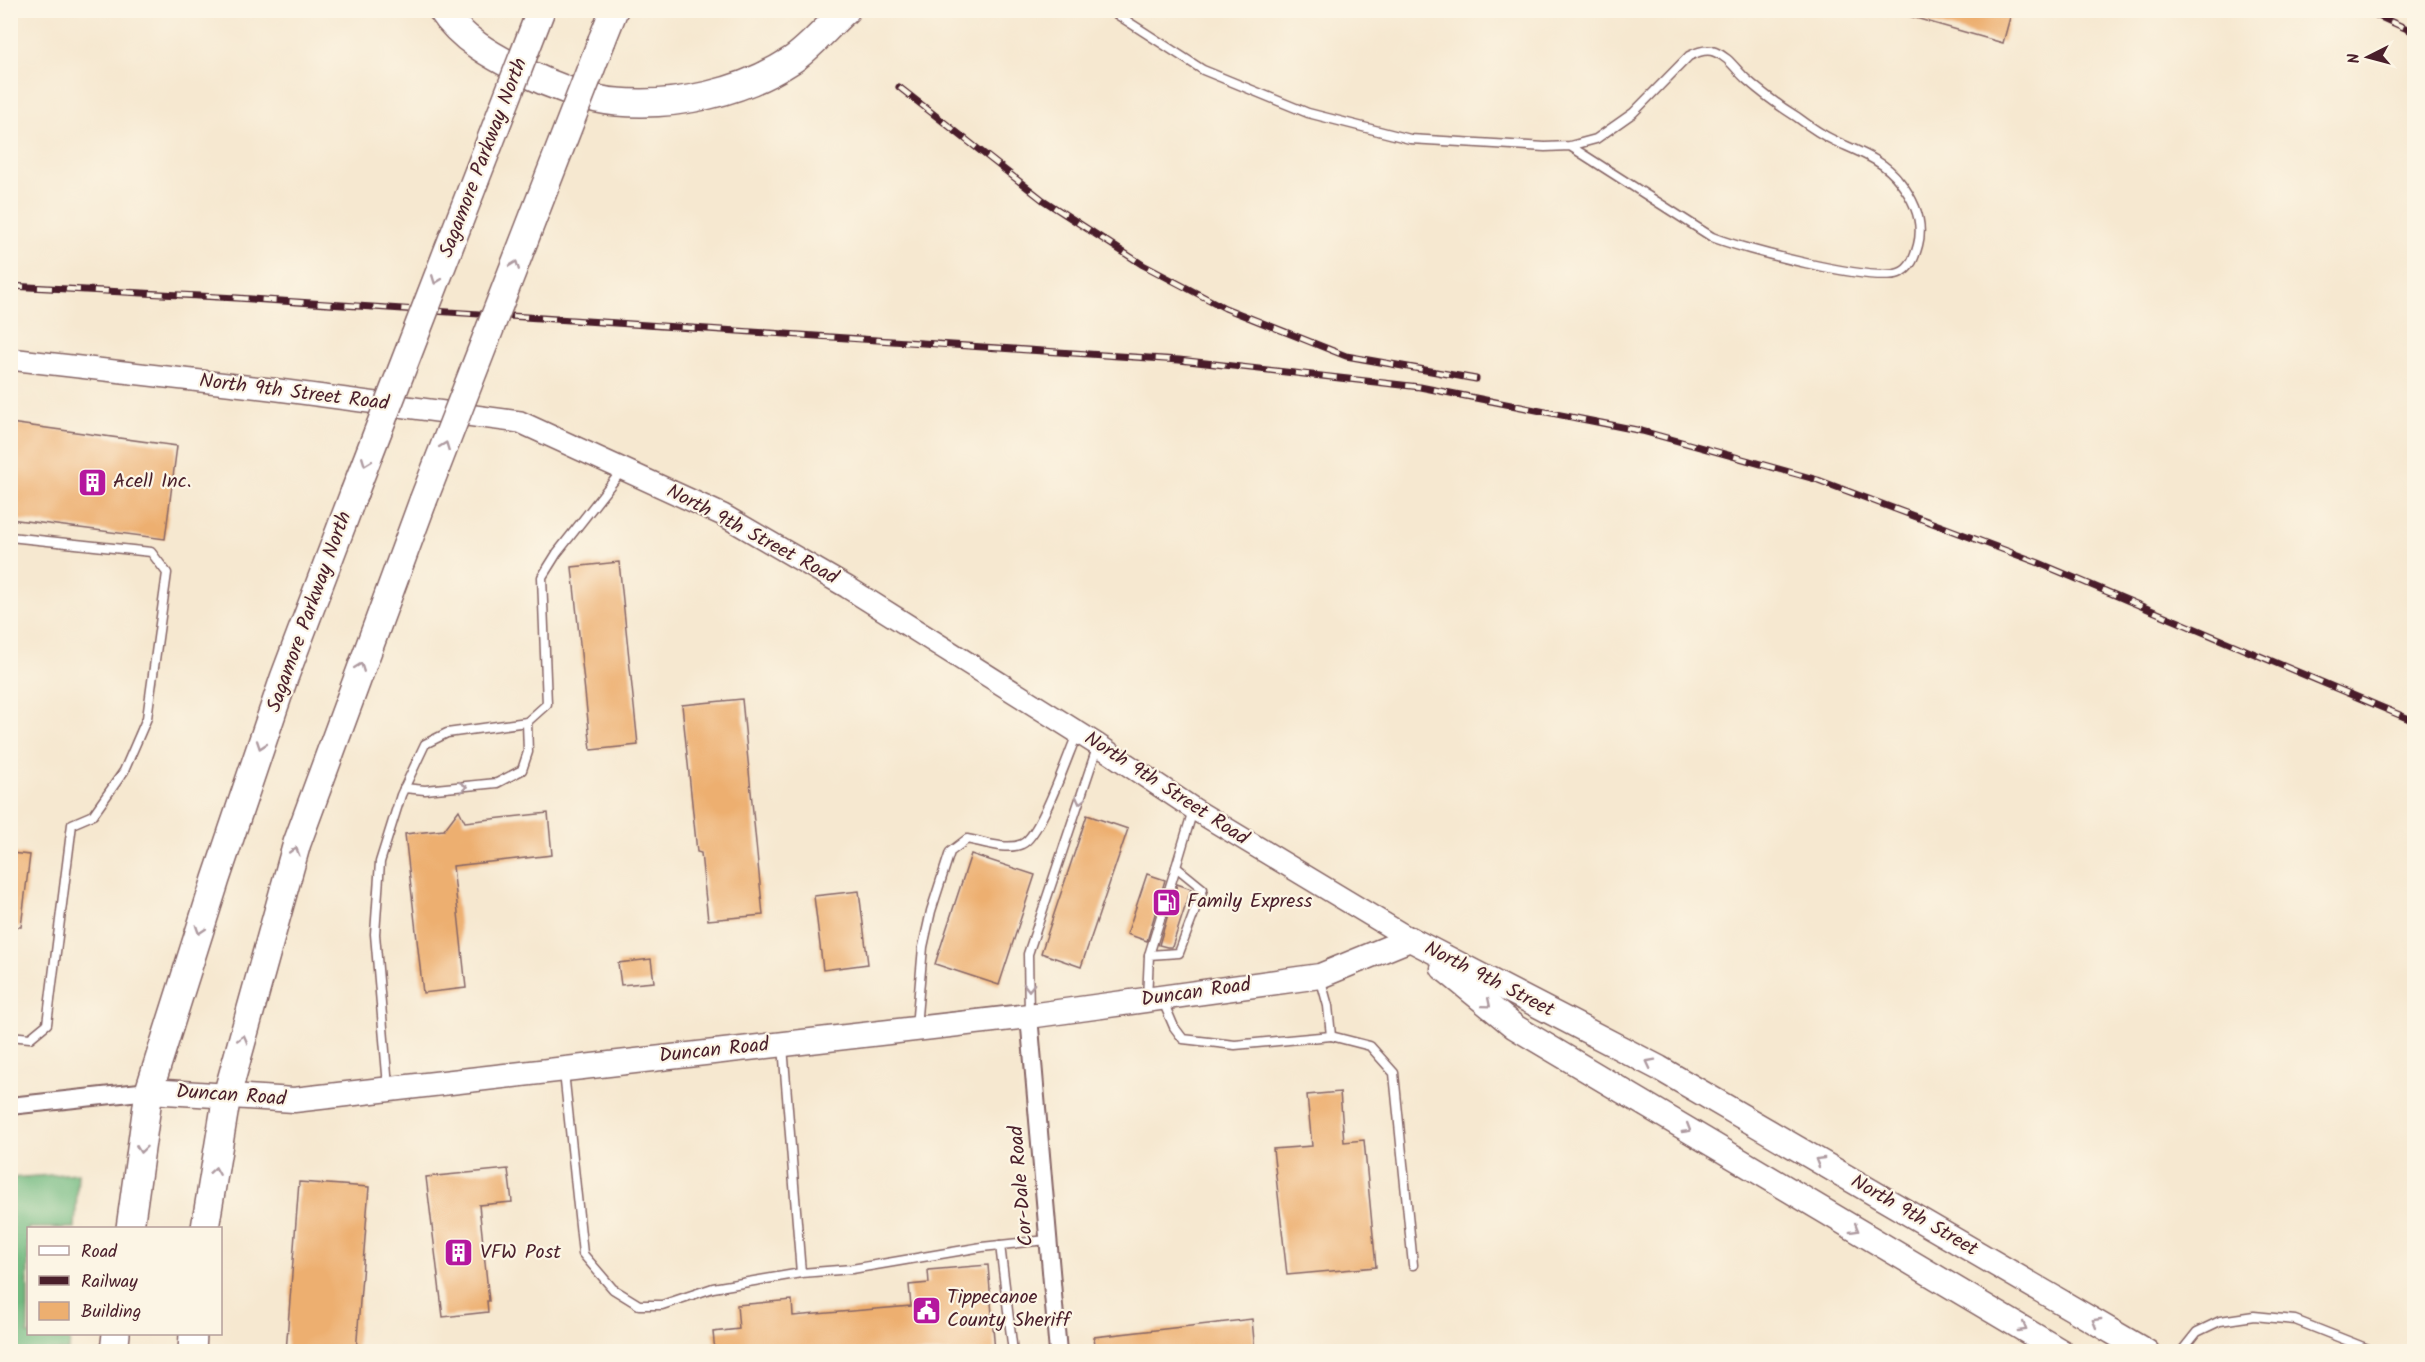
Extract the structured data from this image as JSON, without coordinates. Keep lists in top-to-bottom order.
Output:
{
  "streets": {
    "highway": ["Sagamore Parkway North"],
    "main road": ["North 9th Street", "Duncan Road"],
    "street": ["North 9th Street Road", "Cor-Dale Road"]
  },
  "crossings": [
    ["Sagamore Parkway North", "Duncan Road"],
    ["North 9th Street Road", "North 9th Street"],
    ["North 9th Street Road", "Duncan Road"],
    ["North 9th Street", "Duncan Road"],
    ["Duncan Road", "Cor-Dale Road"]
  ],
  "places": {
    "building": ["Acell Inc.", "VFW Post"],
    "fuel station": ["Family Express"],
    "public building": ["Tippecanoe County Sheriff"]
  },
  "legend": ["Road", "Railway", "Building"],
  "north": "left"
}
